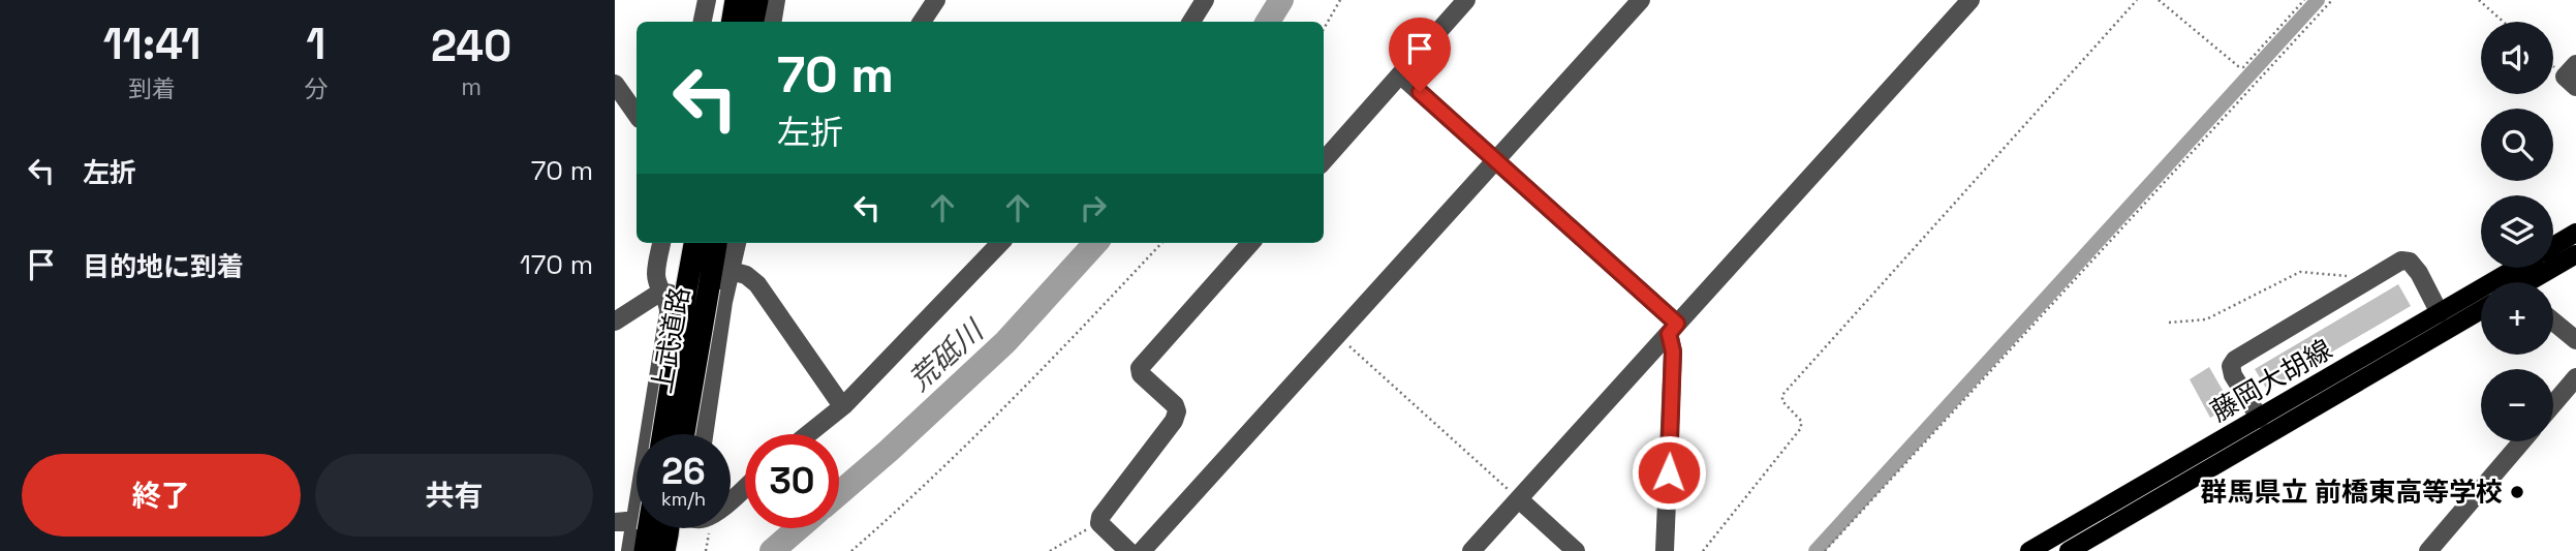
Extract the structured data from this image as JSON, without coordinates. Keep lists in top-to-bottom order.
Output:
{
  "streets": {
    "highway": ["上武道路"],
    "main road": ["藤岡大胡線"]
  },
  "water": ["荒砥川"],
  "places": ["群馬県立 前橋東高等学校"],
  "page": {
    "eta": [
      "11:41",
      "到着",
      "1",
      "分",
      "240",
      "m"
    ],
    "map_buttons": ["+", "−"],
    "turn": ["70 m", "左折"],
    "list": [
      {
        "name": "左折",
        "value": "70 m"
      },
      {
        "name": "目的地に到着",
        "value": "170 m"
      }
    ],
    "speed": "26 km/h",
    "limit": "30",
    "buttons": ["終了", "共有"]
  }
}
